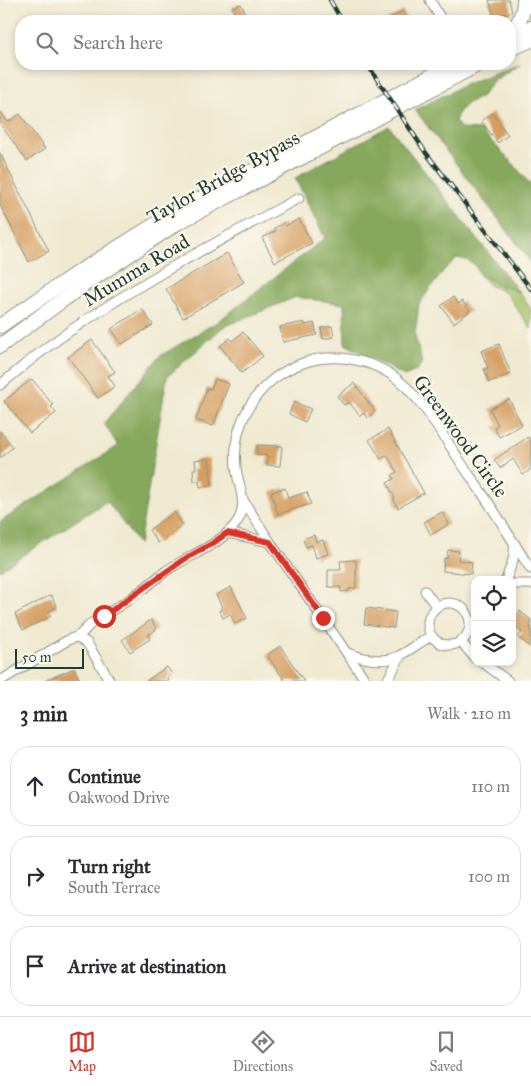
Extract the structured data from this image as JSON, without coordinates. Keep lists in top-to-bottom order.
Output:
{
  "streets": {
    "main road": ["Taylor Bridge Bypass"],
    "street": ["Mumma Road", "Greenwood Circle"]
  },
  "scale_bar": "50 m",
  "page": {
    "search": "Search here",
    "scale": "50 m",
    "heading": ["3 min", "Walk · 210 m"],
    "list": [
      ["Continue", "Oakwood Drive", "110 m"],
      ["Turn right", "South Terrace", "100 m"],
      "Arrive at destination"
    ],
    "nav": ["Map", "Directions", "Saved"]
  }
}
